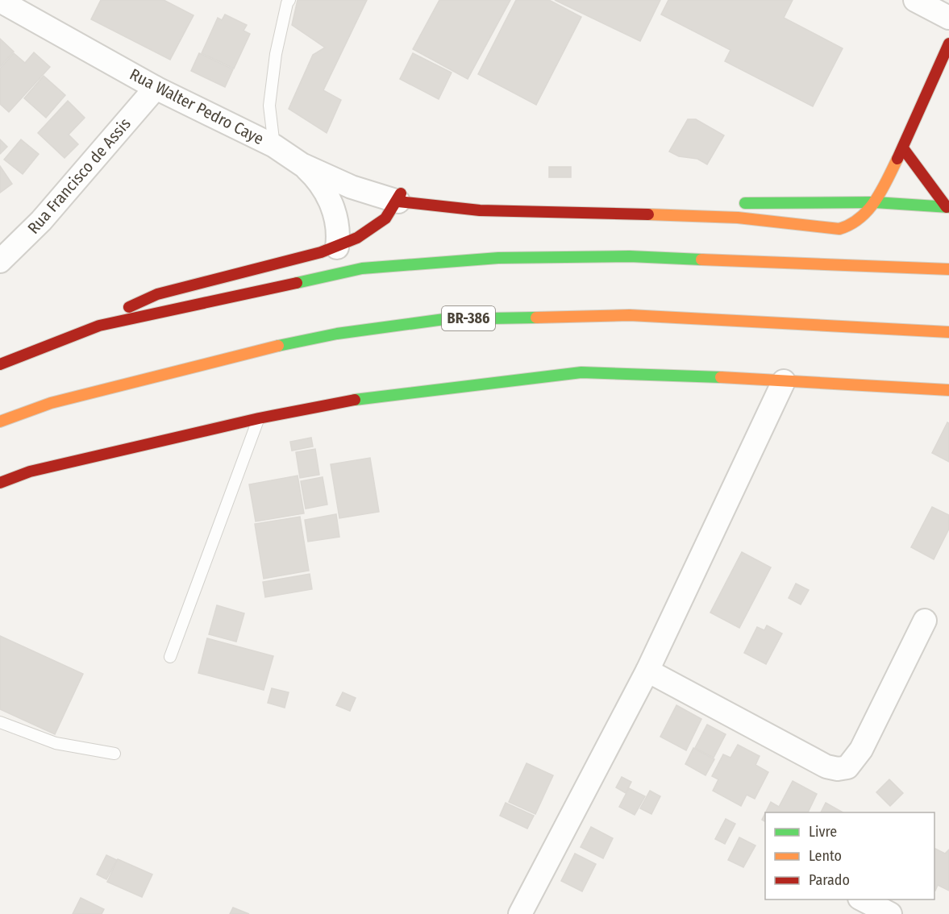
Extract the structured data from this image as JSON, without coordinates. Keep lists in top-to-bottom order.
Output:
{
  "streets": {
    "main road": ["BR-386"],
    "street": ["Rua Walter Pedro Caye", "Rua Francisco de Assis"]
  },
  "crossings": [
    ["Rua Walter Pedro Caye", "Rua Francisco de Assis"]
  ],
  "legend": ["Livre", "Lento", "Parado"]
}
